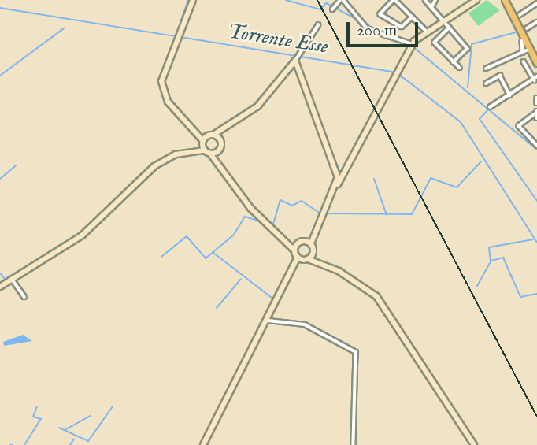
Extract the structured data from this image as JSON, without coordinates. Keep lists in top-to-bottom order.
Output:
{
  "water": ["Torrente Esse"],
  "scale_bar": "200 m"
}
